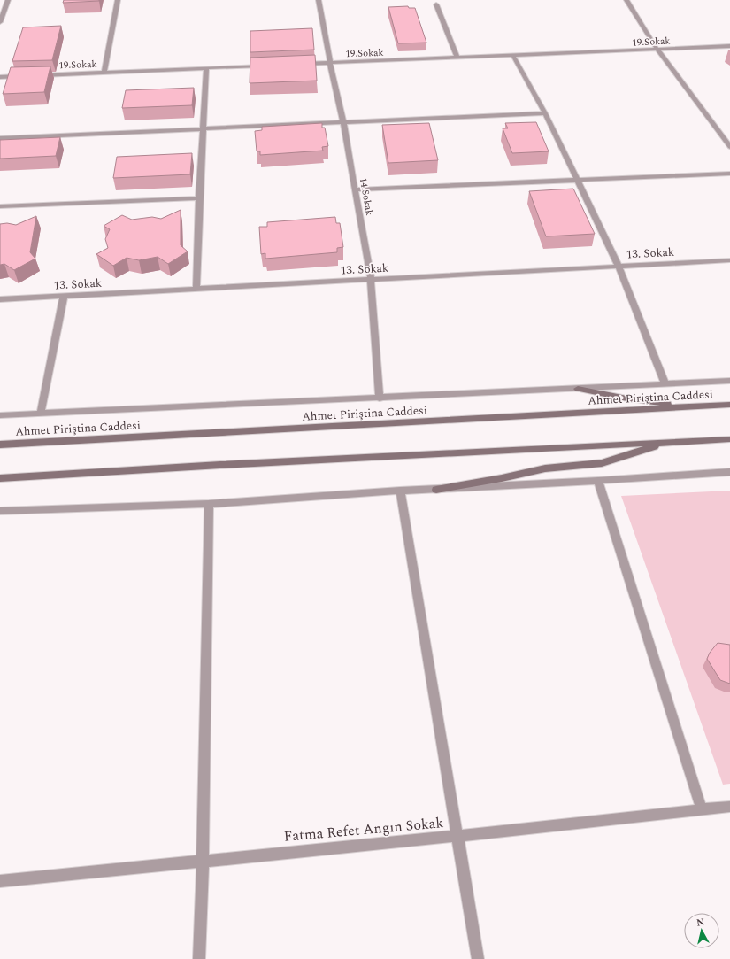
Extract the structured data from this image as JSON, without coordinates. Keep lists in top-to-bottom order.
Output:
{
  "streets": {
    "street": [
      "19.Sokak",
      "14.Sokak",
      "13. Sokak",
      "Ahmet Piriştina Caddesi",
      "Fatma Refet Angın Sokak"
    ]
  },
  "crossings": [
    ["19.Sokak", "14.Sokak"],
    ["14.Sokak", "13. Sokak"]
  ],
  "north": "top"
}
